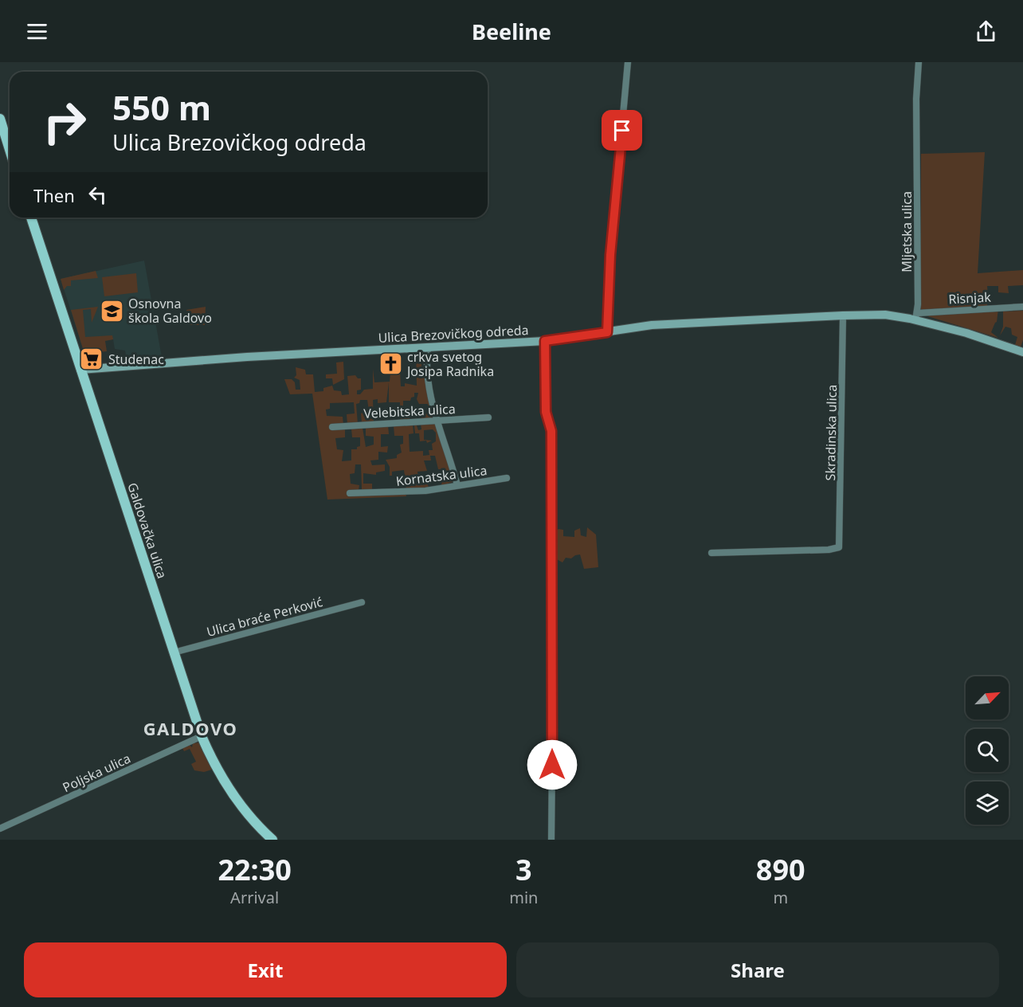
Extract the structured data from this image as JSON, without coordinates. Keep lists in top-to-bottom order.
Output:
{
  "streets": {
    "main road": ["Ulica Brezovičkog odreda", "Galdovačka ulica"],
    "street": [
      "Mljetska ulica",
      "Risnjak",
      "Velebitska ulica",
      "Skradinska ulica",
      "Kornatska ulica",
      "Ulica braće Perković",
      "Poljska ulica"
    ]
  },
  "crossings": [
    ["Mljetska ulica", "Risnjak"],
    ["Mljetska ulica", "Ulica Brezovičkog odreda"],
    ["Risnjak", "Ulica Brezovičkog odreda"],
    ["Ulica Brezovičkog odreda", "Skradinska ulica"],
    ["Ulica Brezovičkog odreda", "Galdovačka ulica"],
    ["Galdovačka ulica", "Ulica braće Perković"],
    ["Galdovačka ulica", "Poljska ulica"]
  ],
  "districts": ["GALDOVO"],
  "places": {
    "school or university": ["Osnovna škola Galdovo"],
    "supermarket": ["Studenac"],
    "church": ["crkva svetog Josipa Radnika"]
  },
  "north": "top right",
  "page": {
    "header": "Beeline",
    "turn": ["550 m", "Ulica Brezovičkog odreda"],
    "then": "Then",
    "eta": [
      "22:30",
      "Arrival",
      "3",
      "min",
      "890",
      "m"
    ],
    "buttons": ["Exit", "Share"]
  }
}
